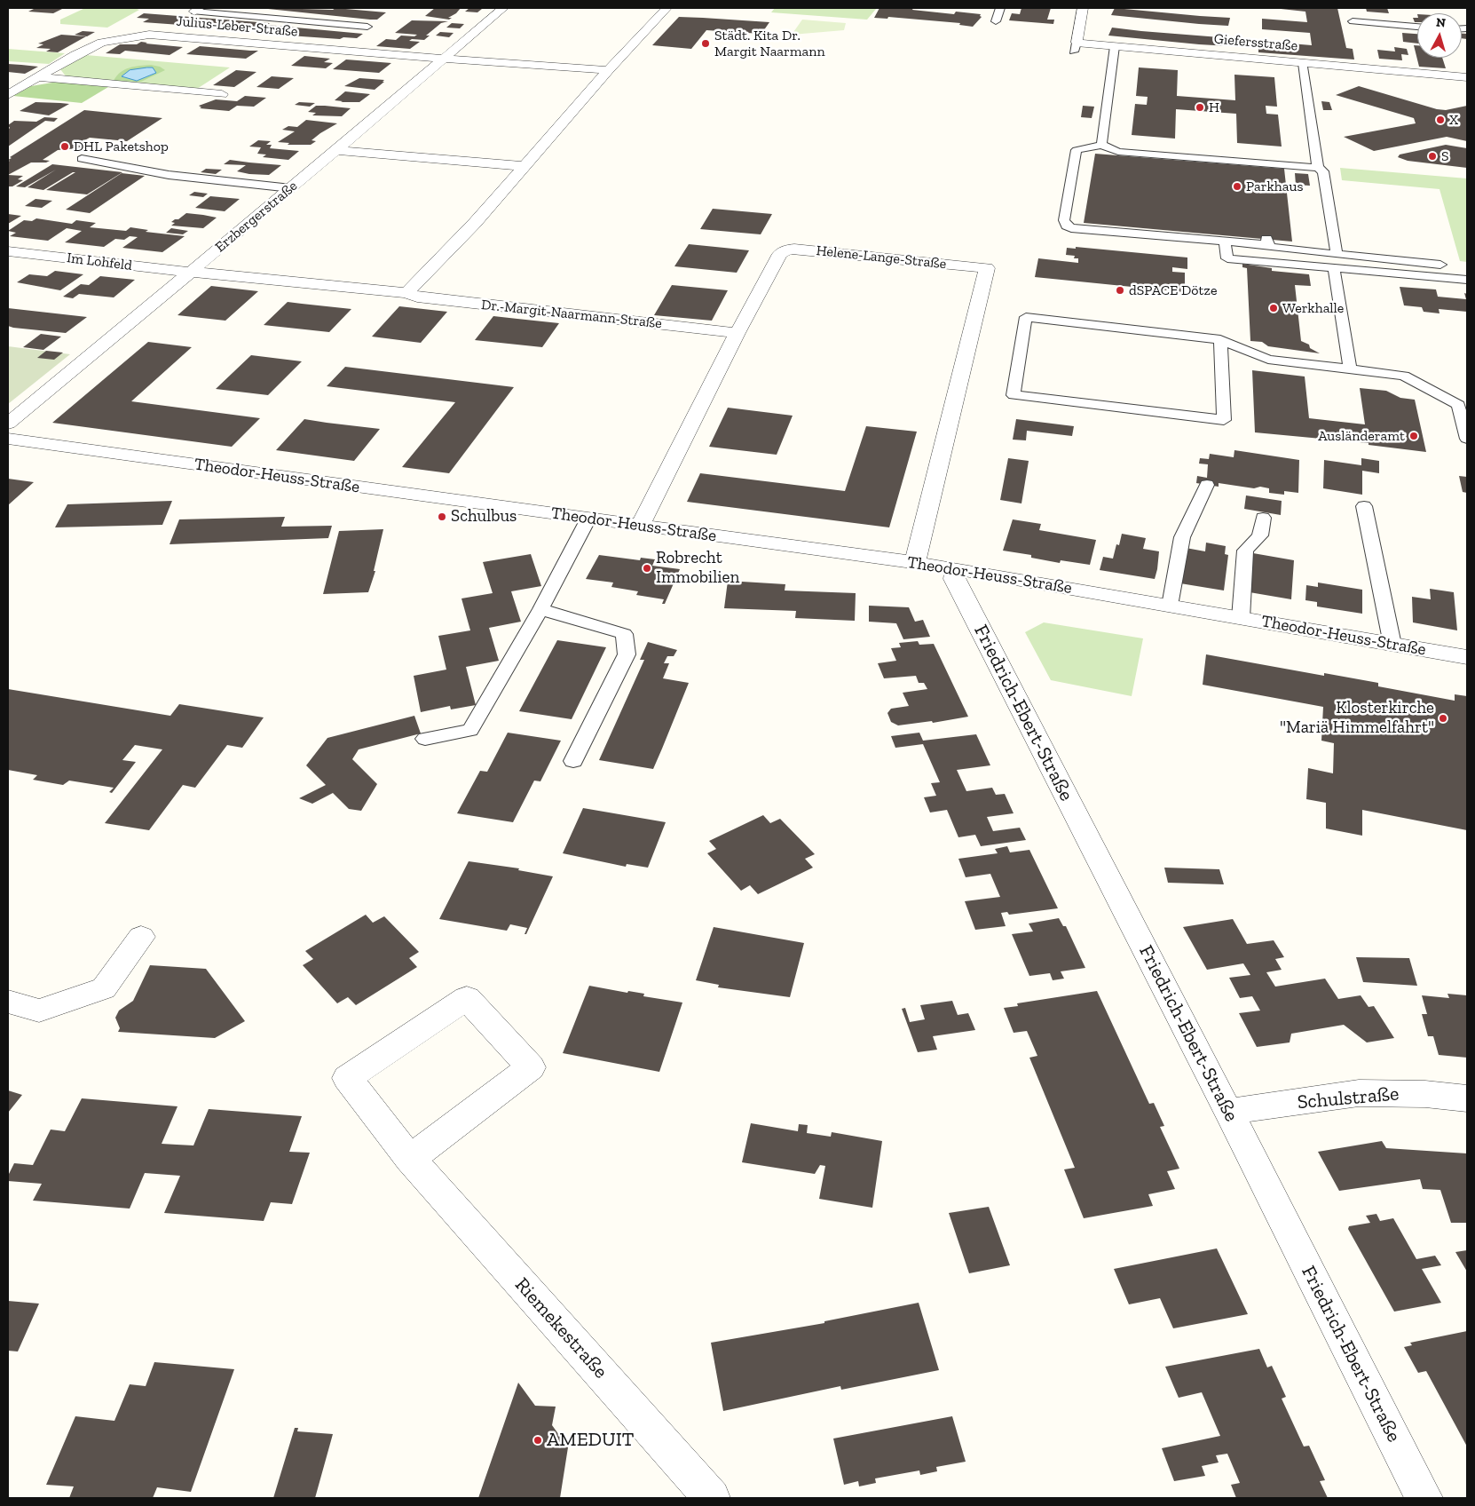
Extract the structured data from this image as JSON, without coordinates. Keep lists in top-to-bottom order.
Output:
{
  "streets": {
    "street": [
      "Julius-Leber-Straße",
      "Giefersstraße",
      "Erzbergerstraße",
      "Helene-Lange-Straße",
      "Im Lohfeld",
      "Dr.-Margit-Naarmann-Straße",
      "Theodor-Heuss-Straße",
      "Friedrich-Ebert-Straße",
      "Schulstraße",
      "Riemekestraße"
    ]
  },
  "crossings": [
    ["Julius-Leber-Straße", "Erzbergerstraße"],
    ["Erzbergerstraße", "Im Lohfeld"],
    ["Erzbergerstraße", "Dr.-Margit-Naarmann-Straße"],
    ["Helene-Lange-Straße", "Dr.-Margit-Naarmann-Straße"],
    ["Helene-Lange-Straße", "Theodor-Heuss-Straße"],
    ["Im Lohfeld", "Dr.-Margit-Naarmann-Straße"],
    ["Theodor-Heuss-Straße", "Friedrich-Ebert-Straße"],
    ["Friedrich-Ebert-Straße", "Schulstraße"]
  ],
  "places": [
    "Städt. Kita Dr. Margit Naarmann",
    "H",
    "X",
    "DHL Paketshop",
    "S",
    "Parkhaus",
    "dSPACE Dötze",
    "Werkhalle",
    "Ausländeramt",
    "Schulbus",
    "Robrecht Immobilien",
    "Klosterkirche \"Mariä Himmelfahrt\"",
    "AMEDUIT"
  ],
  "north": "top"
}
